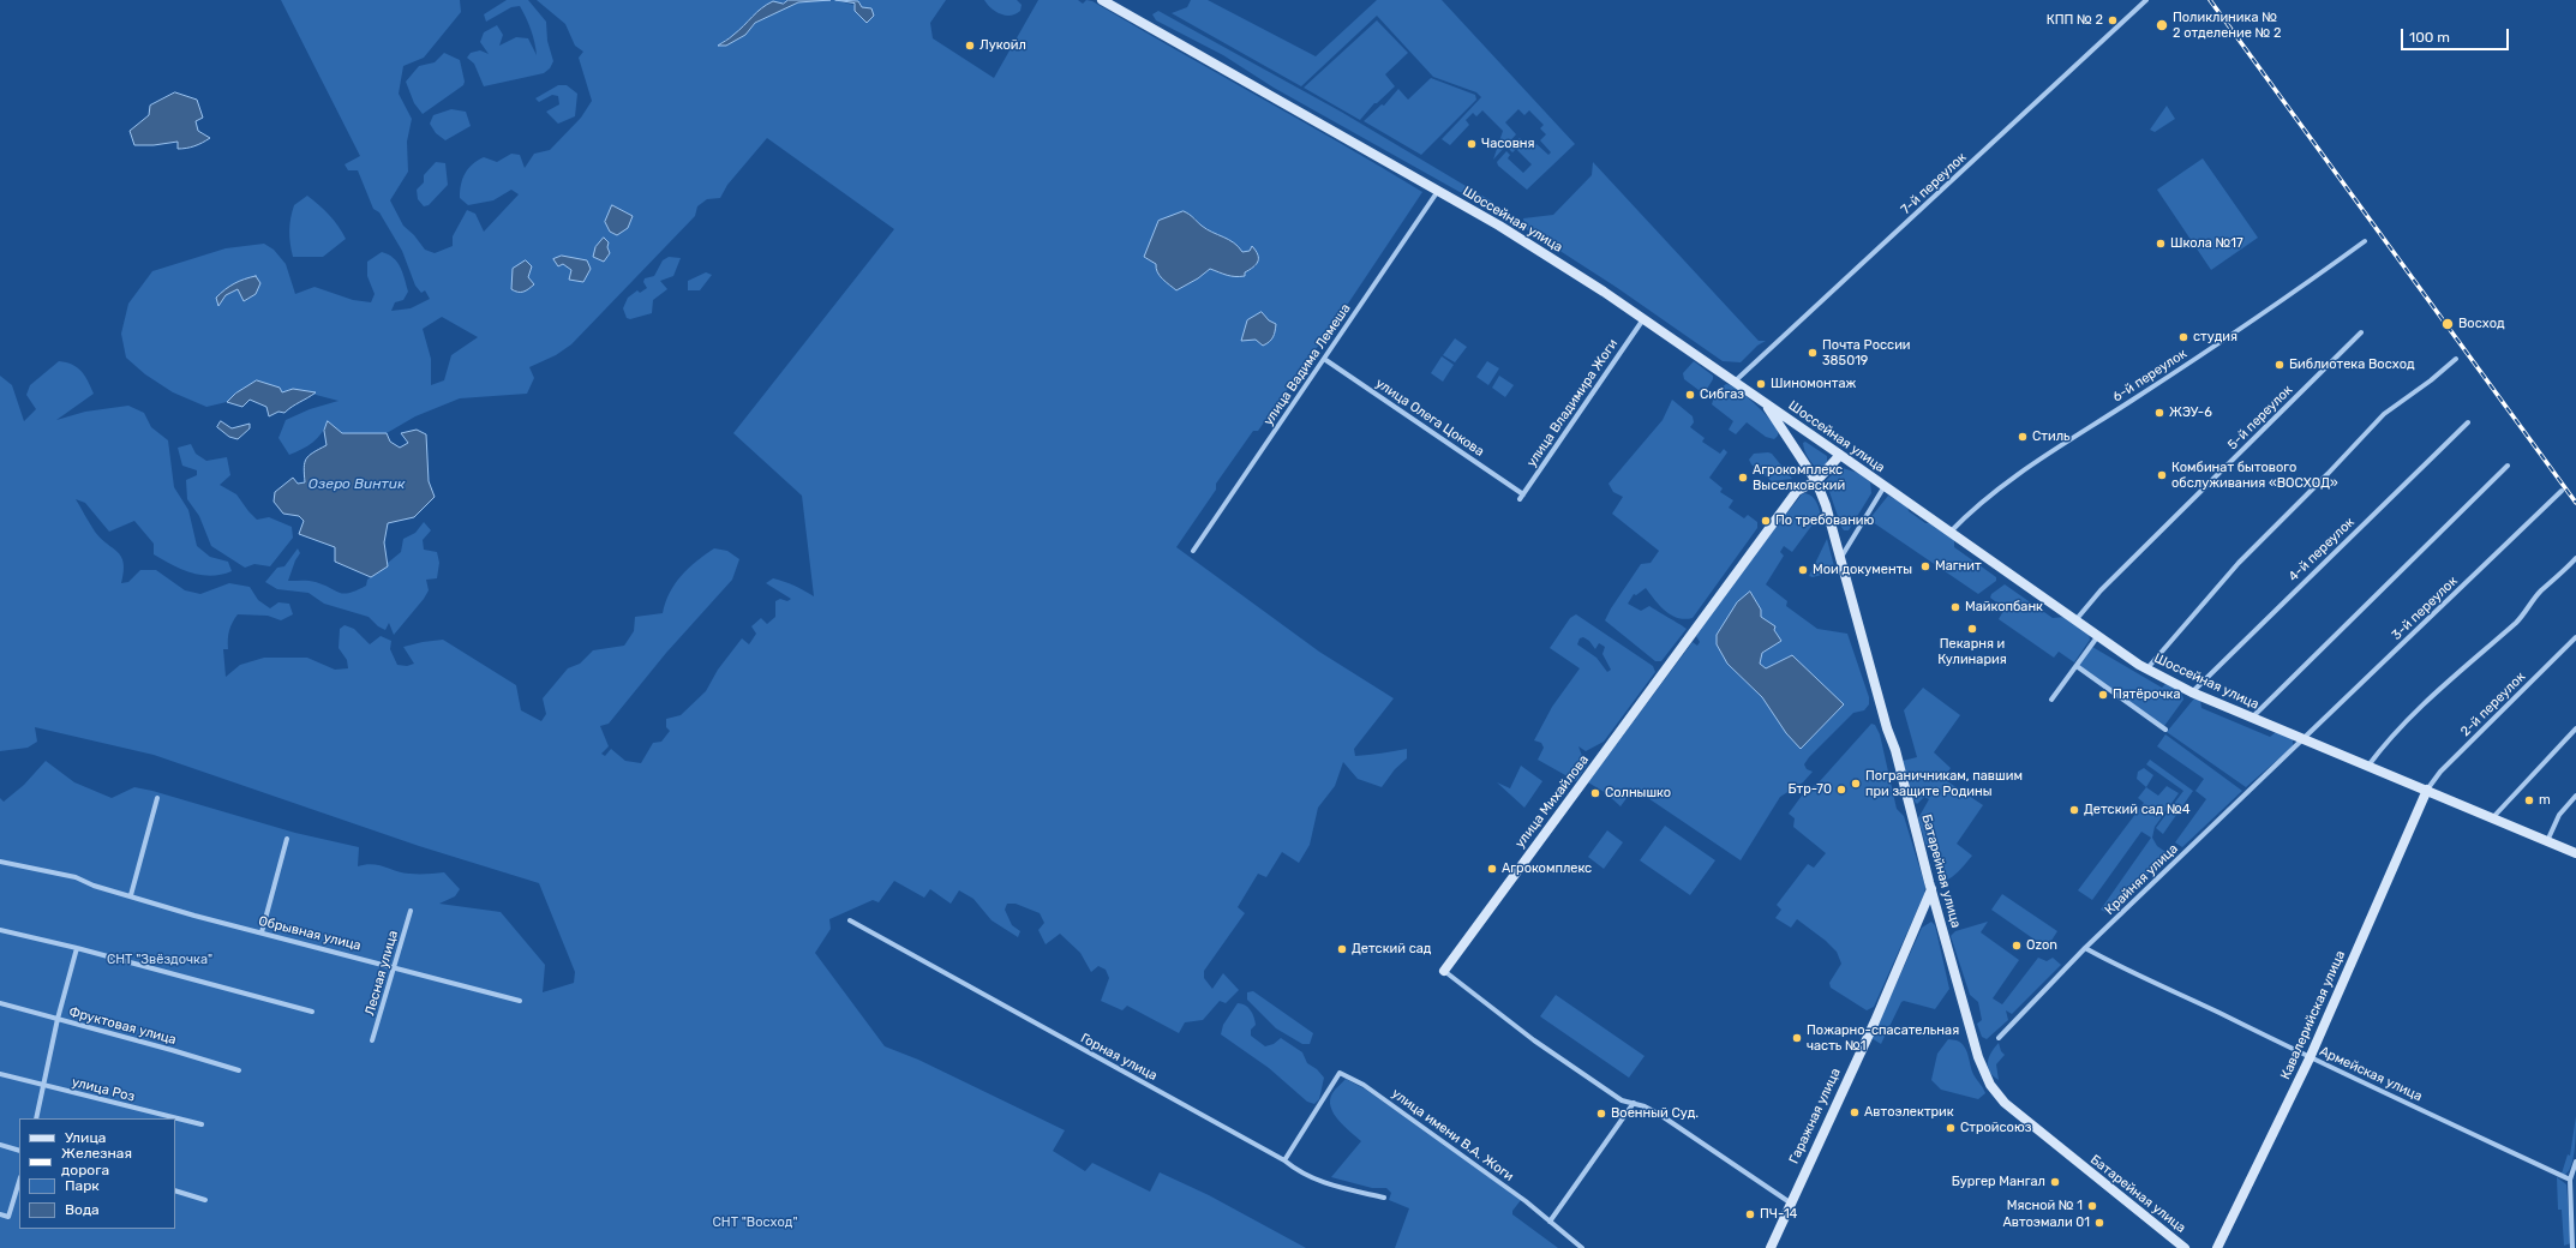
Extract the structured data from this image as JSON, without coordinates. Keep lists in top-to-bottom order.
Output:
{
  "streets": {
    "main road": [
      "Шоссейная улица",
      "улица Михайлова",
      "Батарейная улица",
      "Кавалерийская улица",
      "Гаражная улица"
    ],
    "street": [
      "7-й переулок",
      "улица Вадима Лемеша",
      "6-й переулок",
      "улица Владимира Жоги",
      "улица Олега Цокова",
      "5-й переулок",
      "4-й переулок",
      "3-й переулок",
      "2-й переулок",
      "Крайняя улица",
      "Обрывная улица",
      "Лесная улица",
      "Фруктовая улица",
      "Горная улица",
      "Армейская улица",
      "улица Роз",
      "улица имени В.А. Жоги"
    ]
  },
  "crossings": [
    ["7-й переулок", "Шоссейная улица"],
    ["Шоссейная улица", "улица Вадима Лемеша"],
    ["Шоссейная улица", "6-й переулок"],
    ["Шоссейная улица", "улица Владимира Жоги"],
    ["Шоссейная улица", "5-й переулок"],
    ["Шоссейная улица", "4-й переулок"],
    ["Шоссейная улица", "3-й переулок"],
    ["Шоссейная улица", "2-й переулок"],
    ["Шоссейная улица", "улица Михайлова"],
    ["Шоссейная улица", "Батарейная улица"],
    ["Шоссейная улица", "Крайняя улица"],
    ["Шоссейная улица", "Кавалерийская улица"],
    ["улица Вадима Лемеша", "улица Олега Цокова"],
    ["улица Владимира Жоги", "улица Олега Цокова"],
    ["3-й переулок", "Крайняя улица"],
    ["2-й переулок", "Кавалерийская улица"],
    ["улица Михайлова", "Батарейная улица"],
    ["улица Михайлова", "Гаражная улица"],
    ["Батарейная улица", "Гаражная улица"],
    ["Крайняя улица", "Армейская улица"],
    ["Обрывная улица", "Лесная улица"],
    ["Кавалерийская улица", "Армейская улица"],
    ["Горная улица", "улица имени В.А. Жоги"]
  ],
  "water": ["Озеро Винтик"],
  "parks": ["СНТ \"Звёздочка\"", "СНТ \"Восход\""],
  "places": [
    "КПП № 2",
    "Поликлиника № 2 отделение № 2",
    "Лукойл",
    "Часовня",
    "Школа №17",
    "Восход",
    "студия",
    "Почта России 385019",
    "Библиотека Восход",
    "Шиномонтаж",
    "Сибгаз",
    "ЖЭУ-6",
    "Стиль",
    "Комбинат бытового обслуживания «ВОСХОД»",
    "Агрокомплекс Выселковский",
    "По требованию",
    "Магнит",
    "Мои документы",
    "Майкопбанк",
    "Пекарня и Кулинария",
    "Пятёрочка",
    "Пограничникам, павшим при защите Родины",
    "Бтр-70",
    "Солнышко",
    "m",
    "Детский сад №4",
    "Агрокомплекс",
    "Ozon",
    "Детский сад",
    "Пожарно-спасательная часть №1",
    "Автоэлектрик",
    "Военный Суд.",
    "Стройсоюз",
    "Бургер Мангал",
    "Мясной № 1",
    "ПЧ-14",
    "Автоэмали 01"
  ],
  "legend": [
    "Улица",
    "Железная дорога",
    "Парк",
    "Вода"
  ],
  "scale_bar": "100 m"
}
